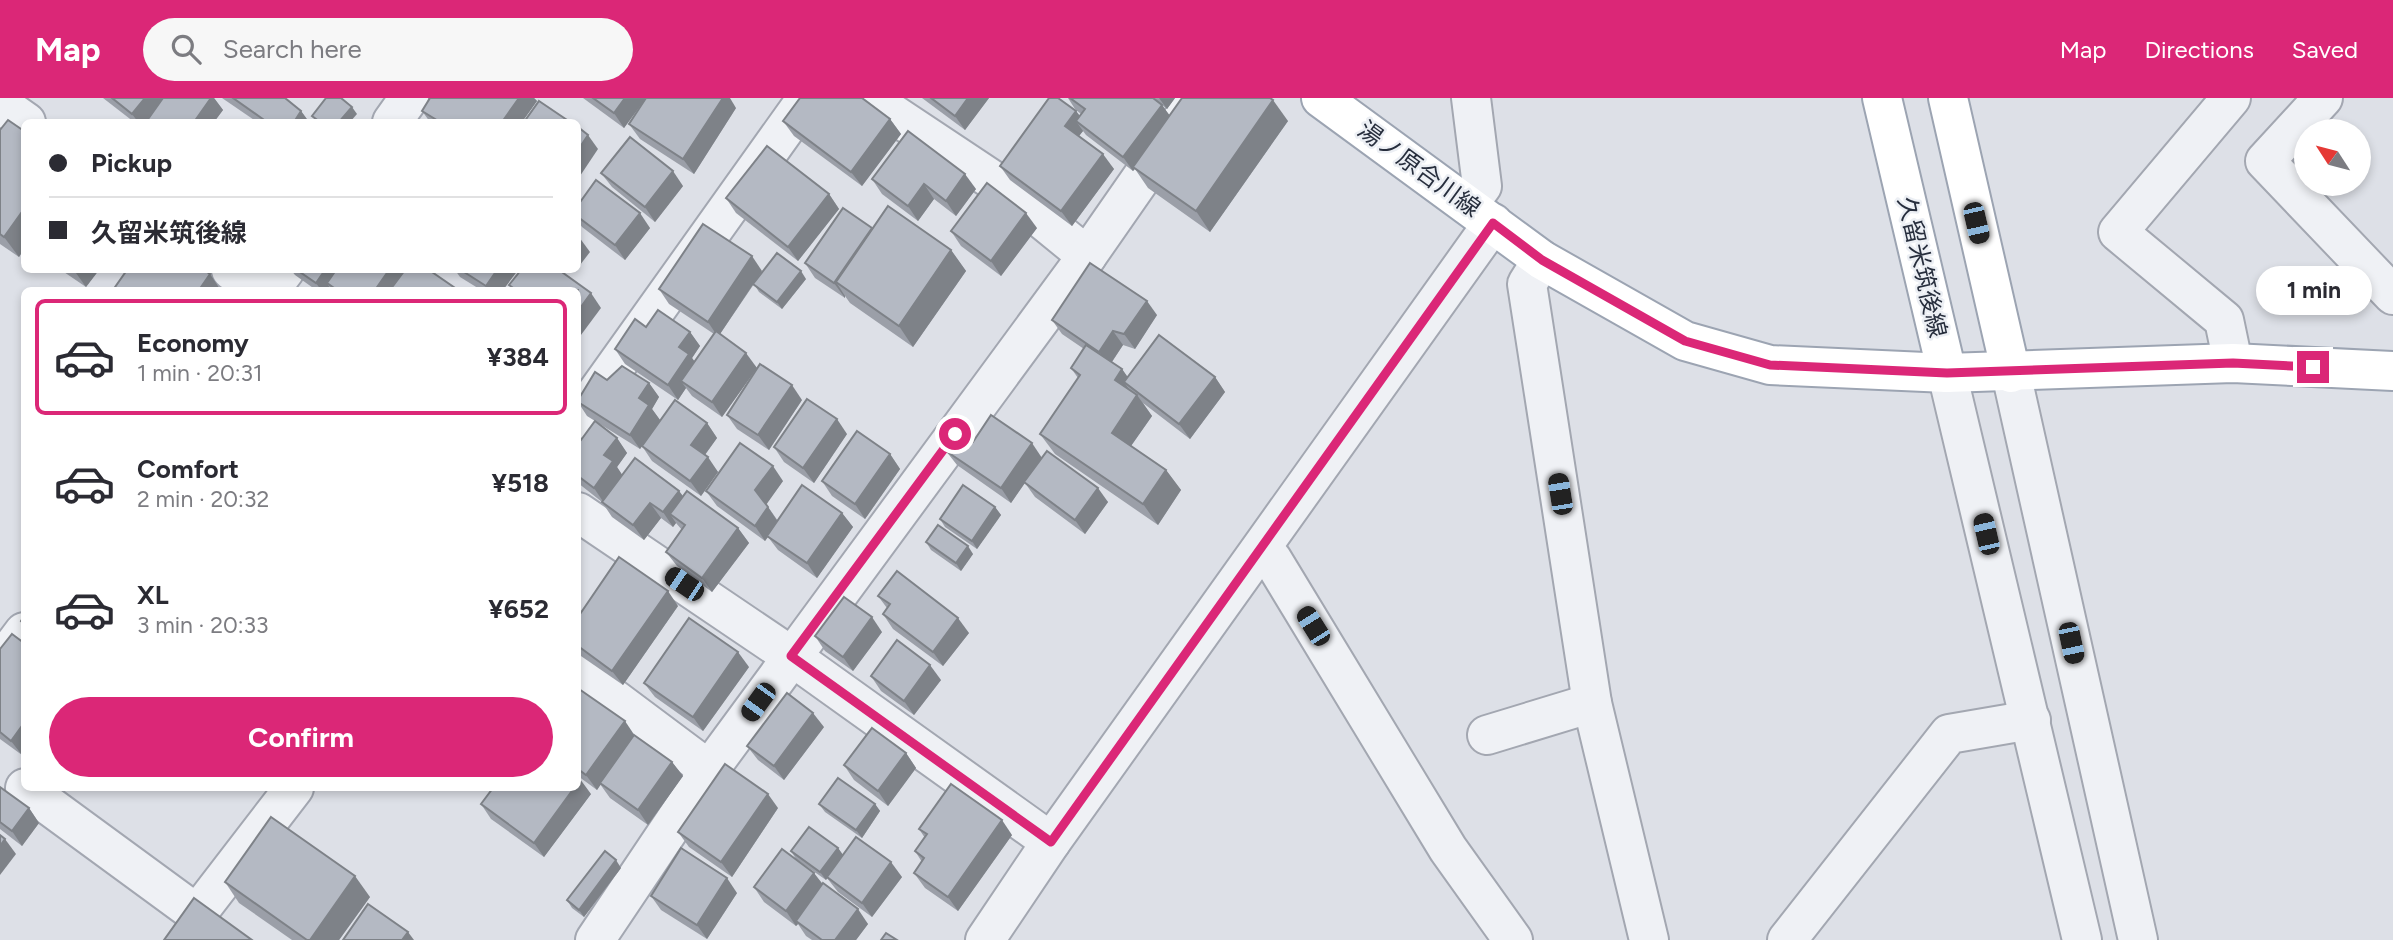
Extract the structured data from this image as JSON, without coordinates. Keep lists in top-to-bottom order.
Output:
{
  "streets": {
    "main road": ["湯ノ原合川線", "久留米筑後線"]
  },
  "crossings": [
    ["湯ノ原合川線", "久留米筑後線"]
  ],
  "north": "top left",
  "page": {
    "header": "Map",
    "search": "Search here",
    "nav": ["Map", "Directions", "Saved"],
    "banner": ["Pickup", "久留米筑後線"],
    "bubble": "1 min",
    "list": [
      {
        "name": "Economy",
        "note": "1 min · 20:31",
        "value": "¥384"
      },
      {
        "name": "Comfort",
        "note": "2 min · 20:32",
        "value": "¥518"
      },
      {
        "name": "XL",
        "note": "3 min · 20:33",
        "value": "¥652"
      }
    ],
    "buttons": "Confirm"
  }
}
